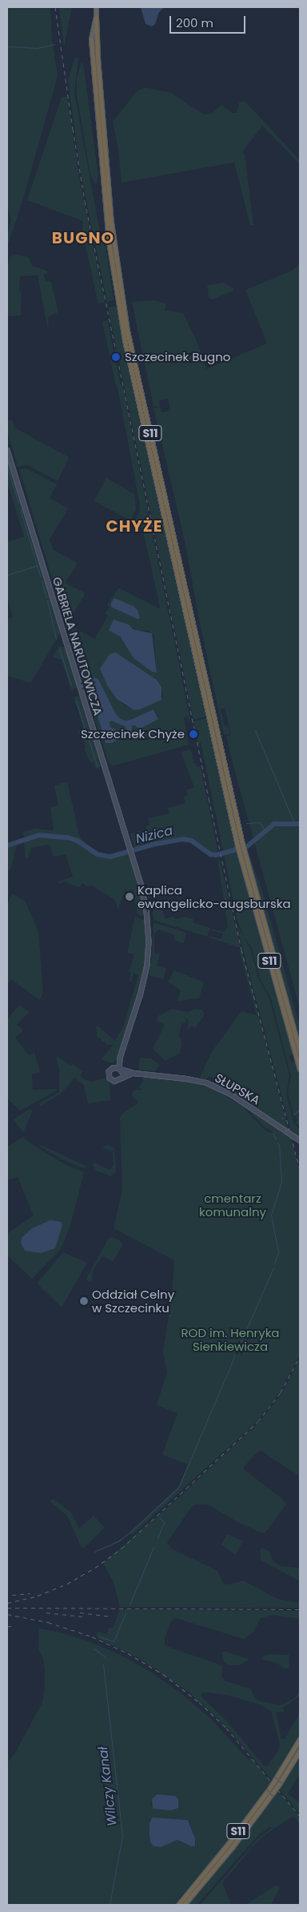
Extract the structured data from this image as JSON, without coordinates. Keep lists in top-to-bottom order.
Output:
{
  "streets": {
    "highway": ["S11"],
    "main road": ["GABRIELA NARUTOWICZA", "SŁUPSKA"]
  },
  "crossings": [
    ["GABRIELA NARUTOWICZA", "SŁUPSKA"]
  ],
  "districts": ["BUGNO", "CHYŻE"],
  "water": ["Nizica", "Wilczy Kanał"],
  "parks": ["cmentarz komunalny", "ROD im. Henryka Sienkiewicza"],
  "places": [
    "Szczecinek Bugno",
    "Szczecinek Chyże",
    "Kaplica ewangelicko-augsburska",
    "Oddział Celny w Szczecinku"
  ],
  "scale_bar": "200 m"
}
